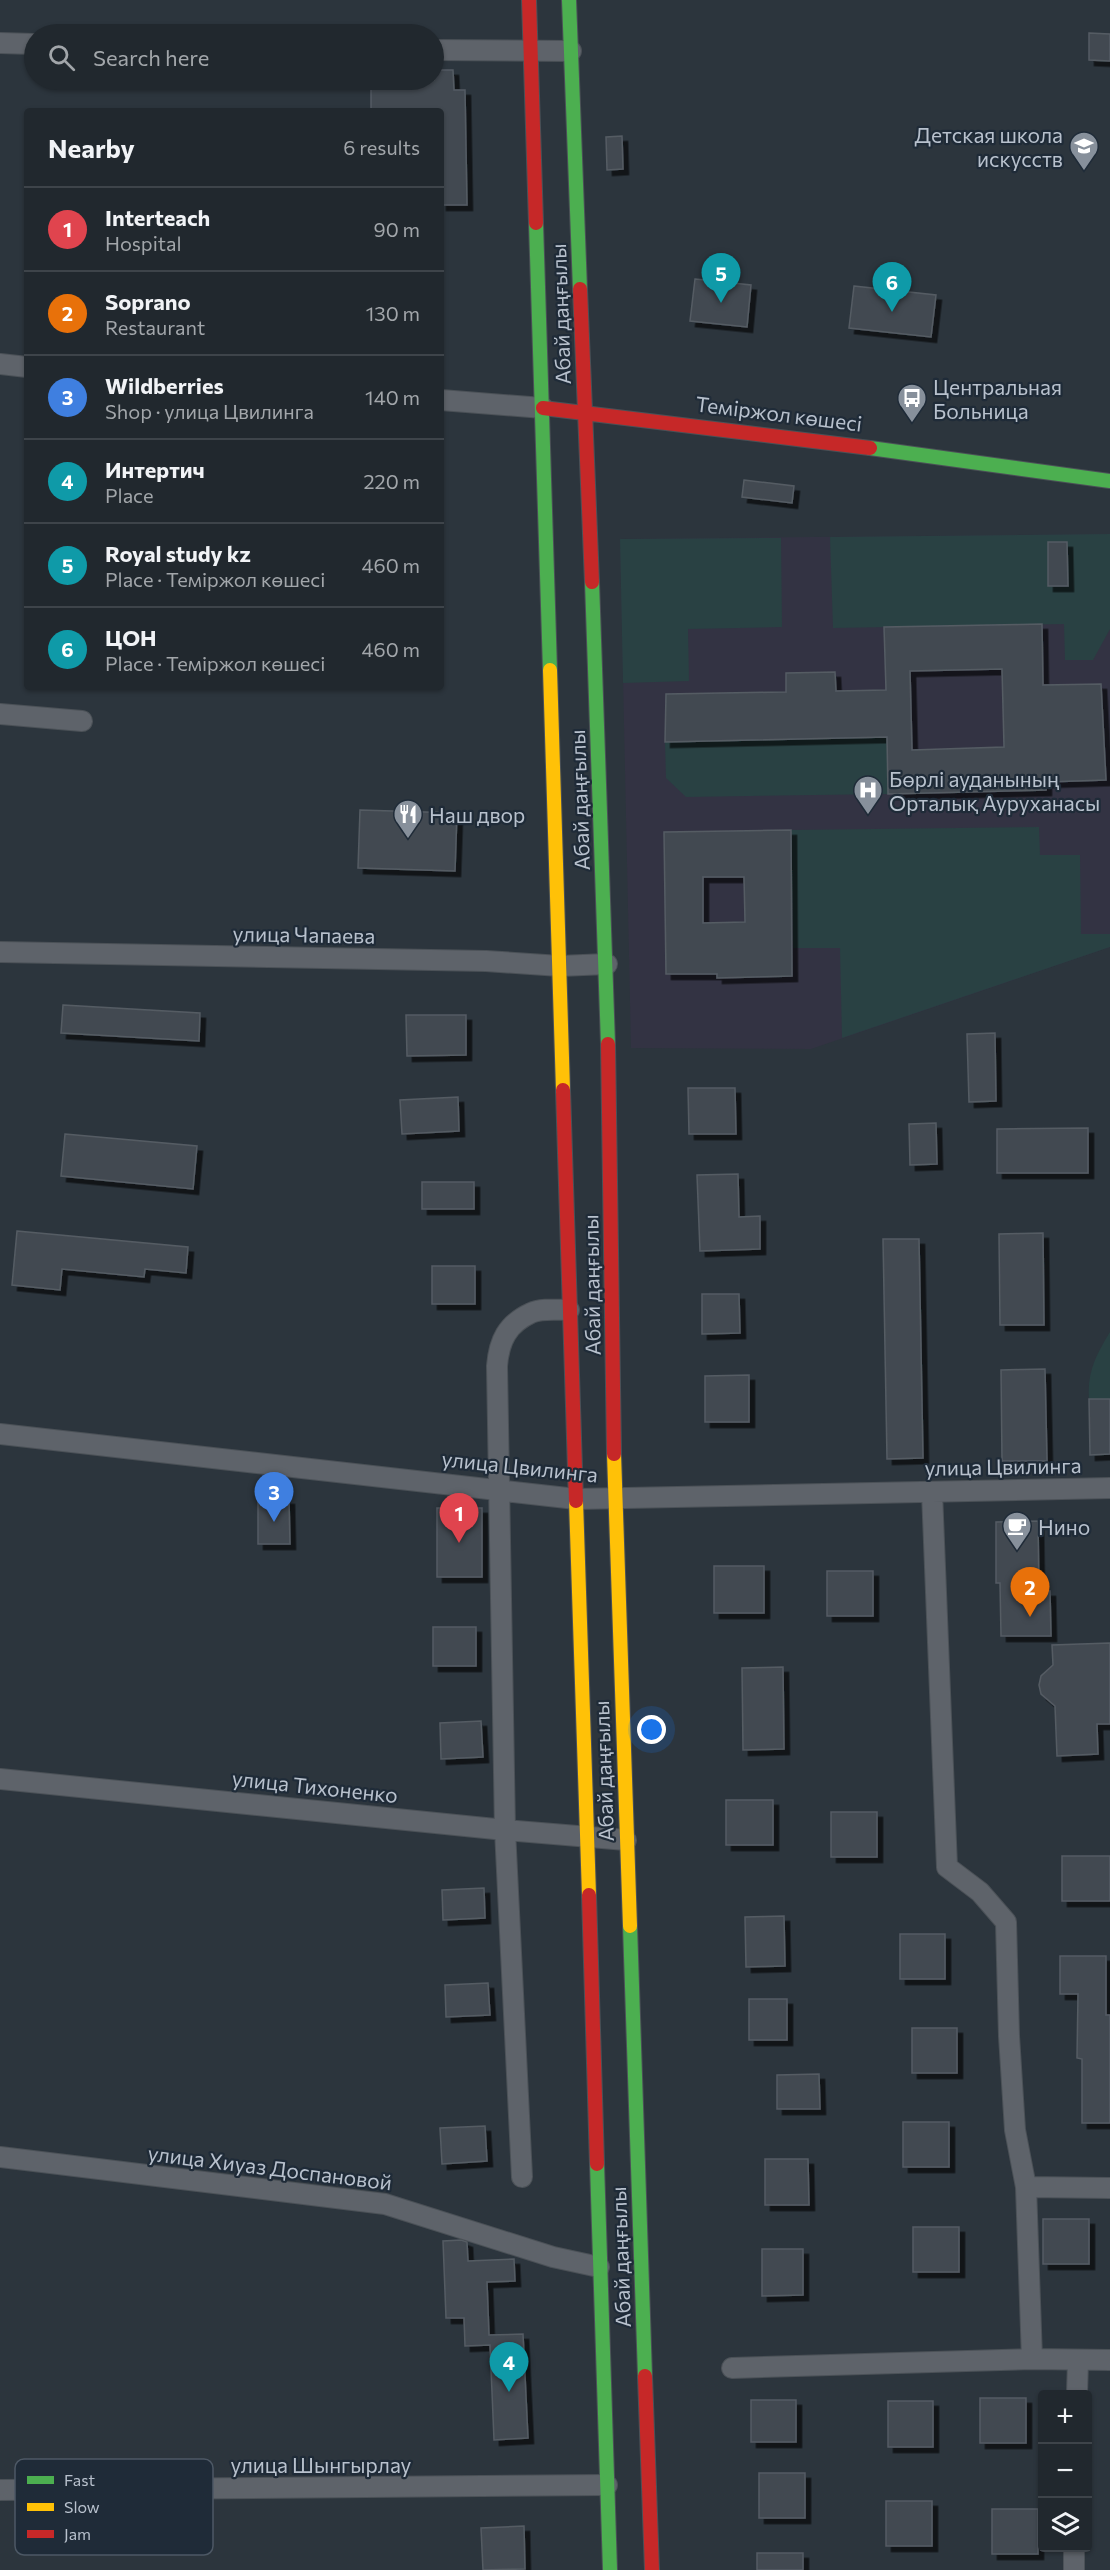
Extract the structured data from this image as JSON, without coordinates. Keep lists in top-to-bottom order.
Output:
{
  "streets": {
    "street": [
      "Абай даңғылы",
      "Теміржол көшесі",
      "улица Чапаева",
      "улица Цвилинга",
      "улица Тихоненко",
      "улица Хиуаз Доспановой",
      "улица Шынгырлау"
    ]
  },
  "crossings": [
    ["Абай даңғылы", "Теміржол көшесі"],
    ["Абай даңғылы", "улица Чапаева"],
    ["Абай даңғылы", "улица Цвилинга"],
    ["Абай даңғылы", "улица Тихоненко"],
    ["Абай даңғылы", "улица Хиуаз Доспановой"],
    ["Абай даңғылы", "улица Шынгырлау"]
  ],
  "places": {
    "school or university": ["Детская школа искусств"],
    "bus stop": ["Центральная Больница"],
    "hospital": ["Бөрлі ауданының Орталық Ауруханасы"],
    "restaurant": ["Наш двор"],
    "cafe": ["Нино"]
  },
  "legend": ["Fast", "Slow", "Jam"],
  "page": {
    "search": "Search here",
    "heading": ["Nearby", "6 results"],
    "list": [
      {
        "mark": "1",
        "name": "Interteach",
        "note": "Hospital",
        "value": "90 m"
      },
      {
        "mark": "2",
        "name": "Soprano",
        "note": "Restaurant",
        "value": "130 m"
      },
      {
        "mark": "3",
        "name": "Wildberries",
        "note": "Shop · улица Цвилинга",
        "value": "140 m"
      },
      {
        "mark": "4",
        "name": "Интертич",
        "note": "Place",
        "value": "220 m"
      },
      {
        "mark": "5",
        "name": "Royal study kz",
        "note": "Place · Теміржол көшесі",
        "value": "460 m"
      },
      {
        "mark": "6",
        "name": "ЦОН",
        "note": "Place · Теміржол көшесі",
        "value": "460 m"
      }
    ],
    "pins": [
      "5",
      "6",
      "3",
      "1",
      "2",
      "4"
    ],
    "map_buttons": ["+", "−"]
  }
}
